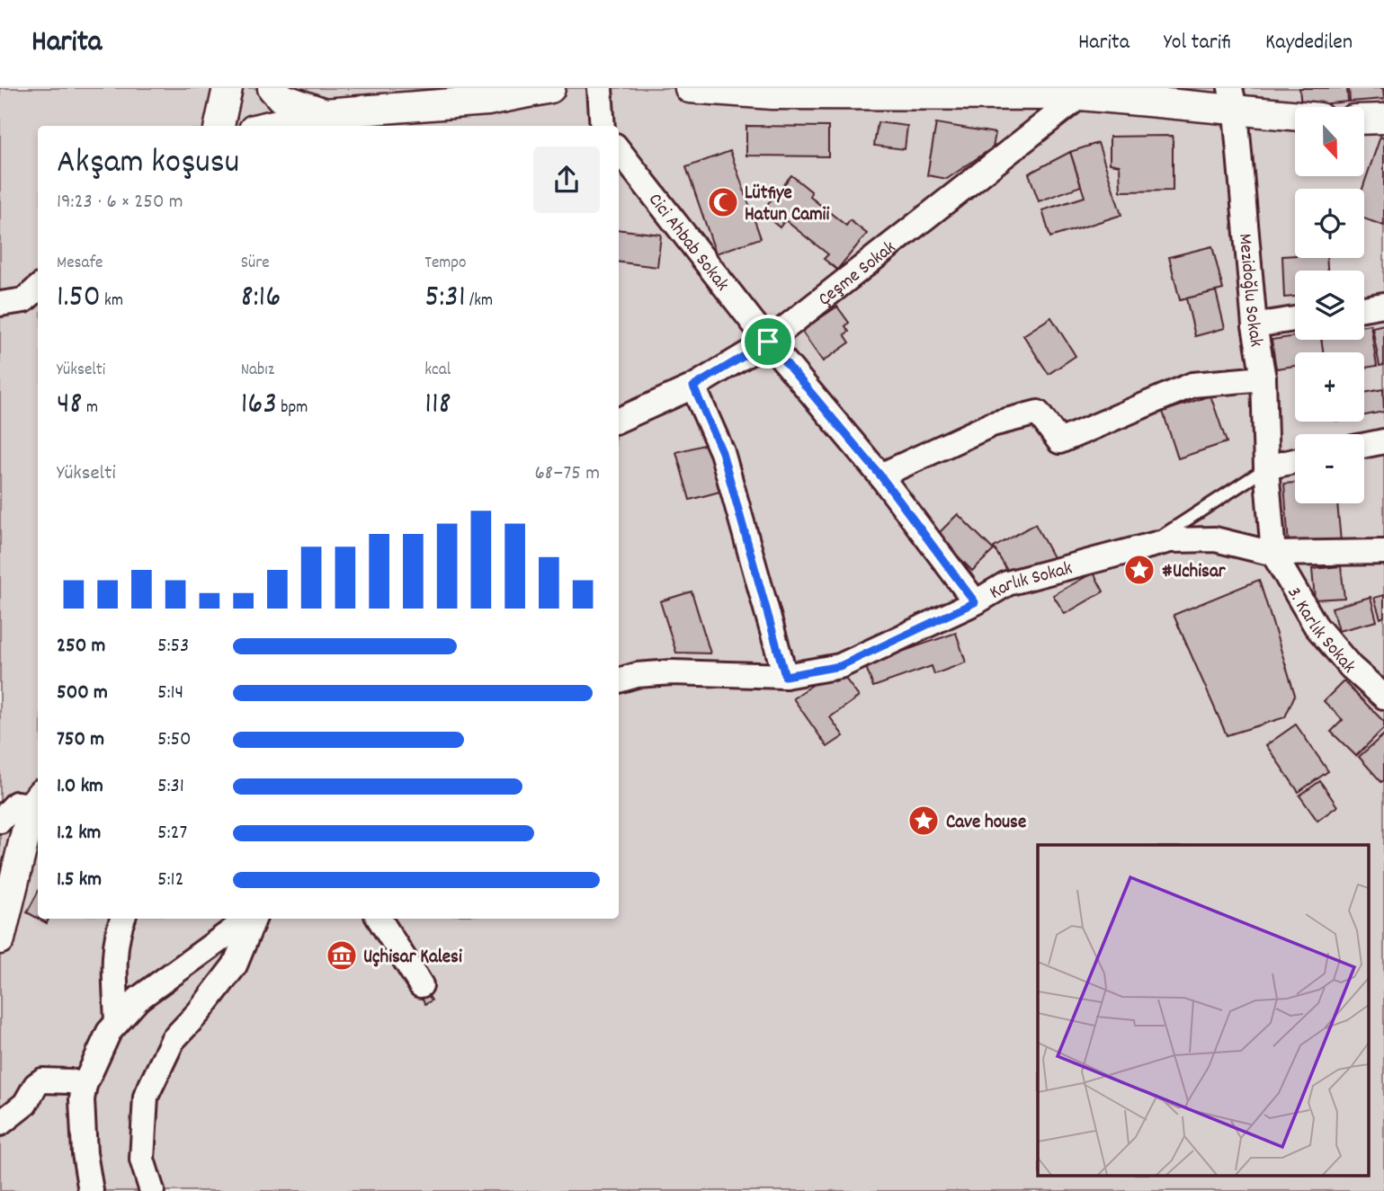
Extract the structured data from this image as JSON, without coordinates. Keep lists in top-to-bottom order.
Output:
{
  "streets": {
    "street": [
      "Cici Ahbab Sokak",
      "Çeşme Sokak",
      "Mezidoğlu Sokak",
      "Karlık Sokak",
      "3. Karlık Sokak"
    ]
  },
  "crossings": [
    ["Cici Ahbab Sokak", "Çeşme Sokak"],
    ["Cici Ahbab Sokak", "Karlık Sokak"],
    ["Mezidoğlu Sokak", "Karlık Sokak"],
    ["Mezidoğlu Sokak", "3. Karlık Sokak"],
    ["Karlık Sokak", "3. Karlık Sokak"]
  ],
  "places": {
    "mosque": ["Lütfiye Hatun Camii"],
    "place": ["#Uchisar", "Cave house"],
    "museum": ["Uçhisar Kalesi"]
  },
  "north": "bottom",
  "page": {
    "header": "Harita",
    "nav": ["Harita", "Yol tarifi", "Kaydedilen"],
    "map_buttons": ["+", "−"],
    "heading": ["Akşam koşusu", "19:23 · 6 × 250 m"],
    "stats": [
      ["Mesafe", "1.50 km"],
      ["Süre", "8:16"],
      ["Tempo", "5:31 /km"],
      ["Yükselti", "48 m"],
      ["Nabız", "163 bpm"],
      ["kcal", "118"]
    ],
    "chart": ["Yükselti", "68–75 m"],
    "list": [
      {
        "name": "250 m",
        "note": "5:53"
      },
      {
        "name": "500 m",
        "note": "5:14"
      },
      {
        "name": "750 m",
        "note": "5:50"
      },
      {
        "name": "1.0 km",
        "note": "5:31"
      },
      {
        "name": "1.2 km",
        "note": "5:27"
      },
      {
        "name": "1.5 km",
        "note": "5:12"
      }
    ]
  }
}
